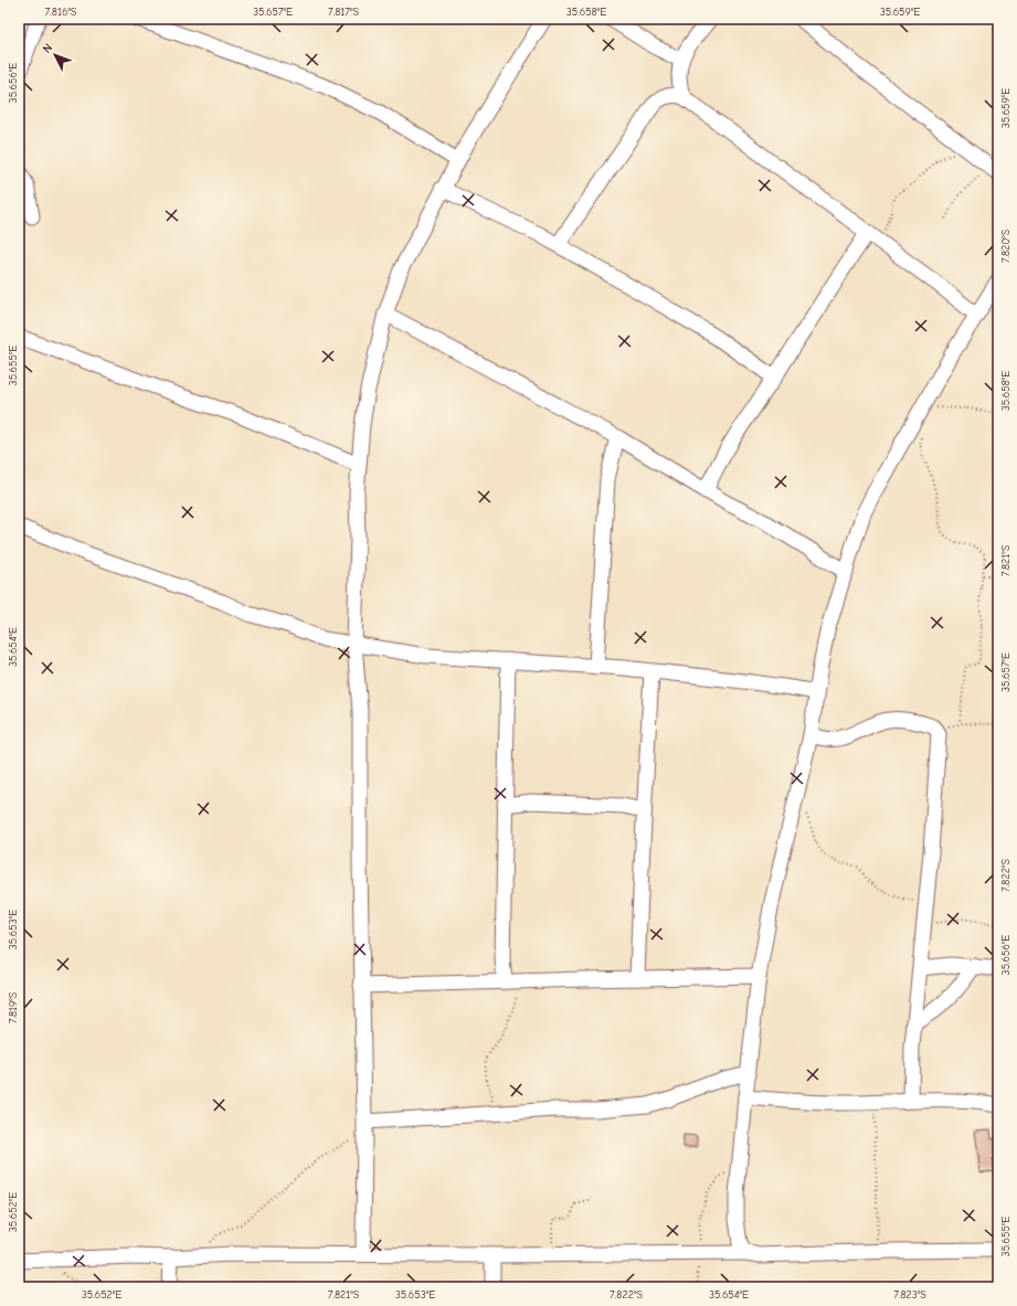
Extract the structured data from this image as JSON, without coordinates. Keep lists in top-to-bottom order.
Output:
{
  "north": "top left",
  "coordinates": [
    "7.816°S",
    "35.657°E",
    "7.817°S",
    "35.658°E",
    "35.659°E",
    "35.656°E",
    "7.820°S",
    "35.655°E",
    "7.821°S",
    "35.654°E",
    "7.822°S",
    "35.653°E",
    "7.819°S",
    "35.652°E",
    "7.823°S"
  ]
}
